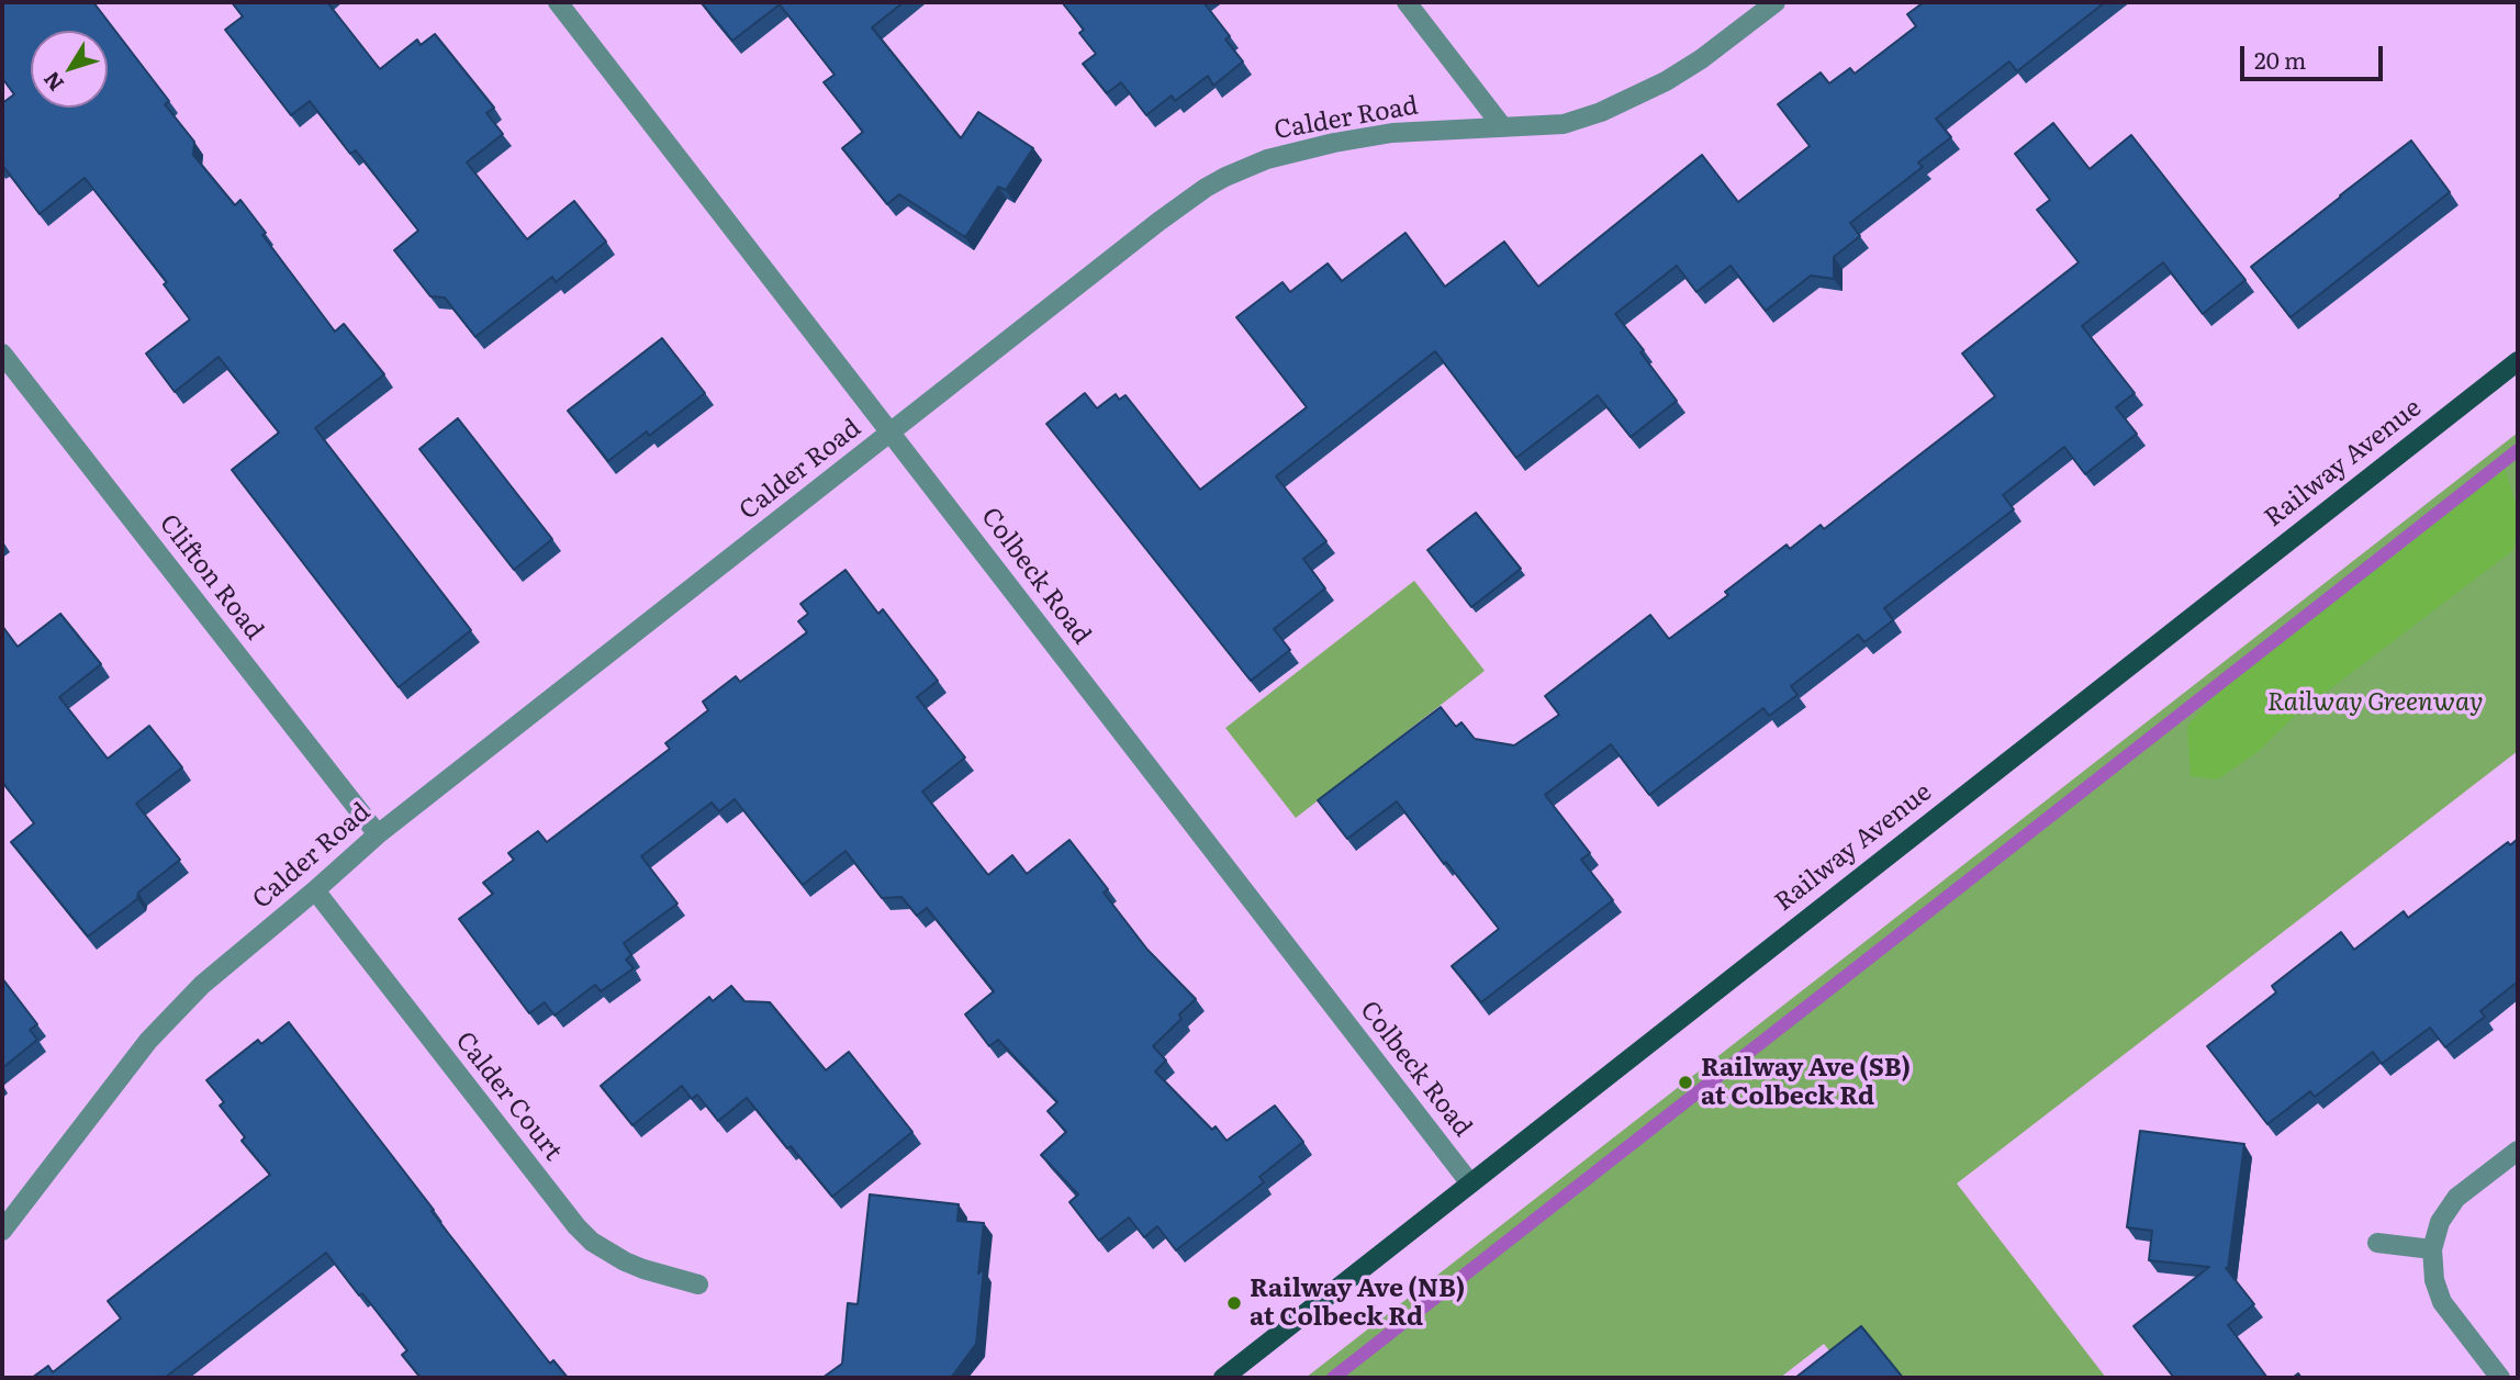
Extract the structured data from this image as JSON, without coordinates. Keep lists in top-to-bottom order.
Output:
{
  "streets": {
    "main road": ["Railway Avenue"],
    "street": [
      "Calder Road",
      "Colbeck Road",
      "Clifton Road",
      "Calder Court"
    ]
  },
  "crossings": [
    ["Calder Road", "Colbeck Road"],
    ["Calder Road", "Clifton Road"],
    ["Calder Road", "Calder Court"],
    ["Railway Avenue", "Colbeck Road"]
  ],
  "parks": ["Railway Greenway"],
  "places": ["Railway Ave (SB) at Colbeck Rd", "Railway Ave (NB) at Colbeck Rd"],
  "scale_bar": "20 m",
  "north": "bottom left"
}
